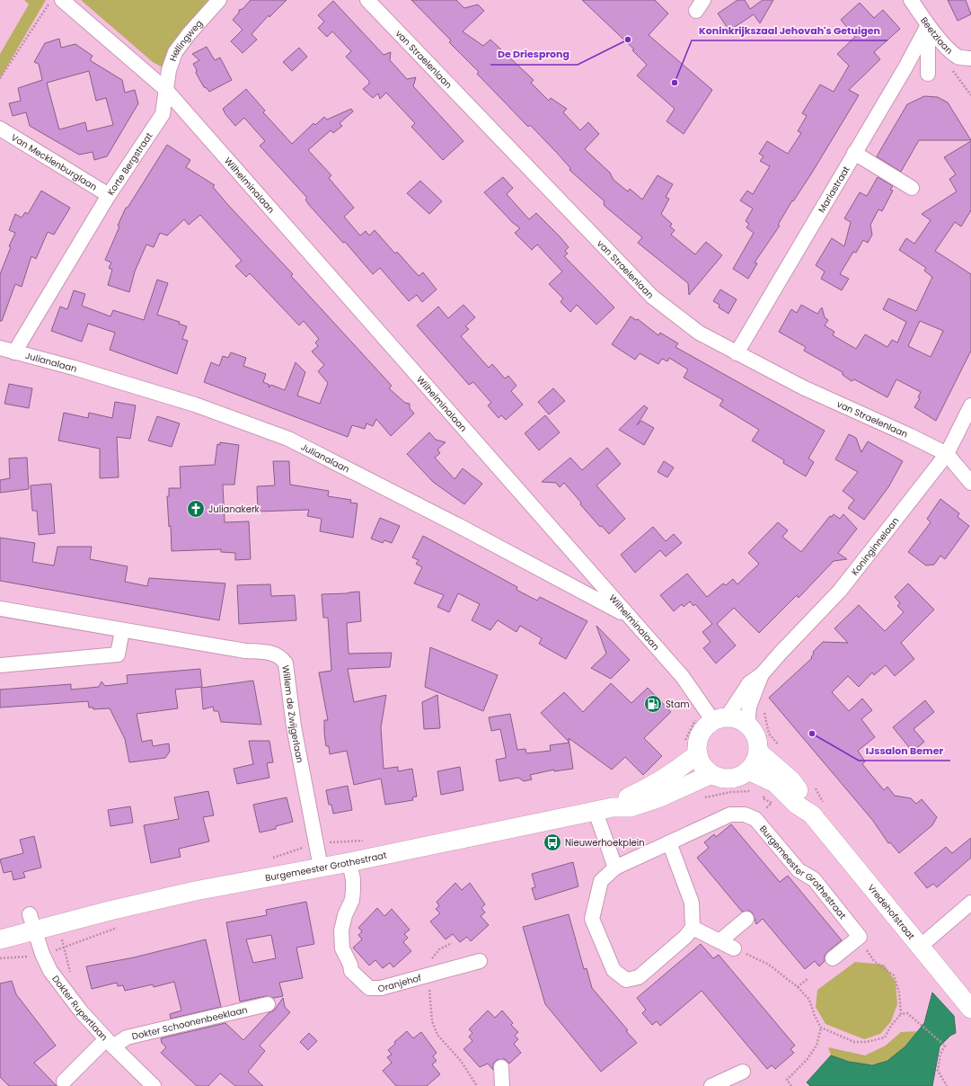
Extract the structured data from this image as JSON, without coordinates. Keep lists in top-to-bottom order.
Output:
{
  "streets": {
    "main road": ["Burgemeester Grothestraat", "Vredehofstraat"],
    "street": [
      "Beetzlaan",
      "Hellingweg",
      "van Straelenlaan",
      "Van Mecklenburglaan",
      "Korte Bergstraat",
      "Wilhelminalaan",
      "Mariastraat",
      "Julianalaan",
      "Koninginnelaan",
      "Willem de Zwijgerlaan",
      "Oranjehof",
      "Dokter Rupertlaan",
      "Dokter Schoonenbeeklaan"
    ]
  },
  "crossings": [
    ["Beetzlaan", "Mariastraat"],
    ["Hellingweg", "Korte Bergstraat"],
    ["Hellingweg", "Wilhelminalaan"],
    ["van Straelenlaan", "Mariastraat"],
    ["van Straelenlaan", "Koninginnelaan"],
    ["Van Mecklenburglaan", "Korte Bergstraat"],
    ["Korte Bergstraat", "Wilhelminalaan"],
    ["Korte Bergstraat", "Julianalaan"],
    ["Wilhelminalaan", "Julianalaan"],
    ["Wilhelminalaan", "Koninginnelaan"],
    ["Wilhelminalaan", "Vredehofstraat"],
    ["Koninginnelaan", "Vredehofstraat"],
    ["Willem de Zwijgerlaan", "Burgemeester Grothestraat"],
    ["Burgemeester Grothestraat", "Oranjehof"],
    ["Burgemeester Grothestraat", "Dokter Rupertlaan"],
    ["Dokter Rupertlaan", "Dokter Schoonenbeeklaan"]
  ],
  "places": {
    "other": ["De Driesprong", "Koninkrijkszaal Jehovah's Getuigen", "IJssalon Bemer"],
    "church": ["Julianakerk"],
    "fuel station": ["Stam"],
    "bus stop": ["Nieuwerhoekplein"]
  }
}
